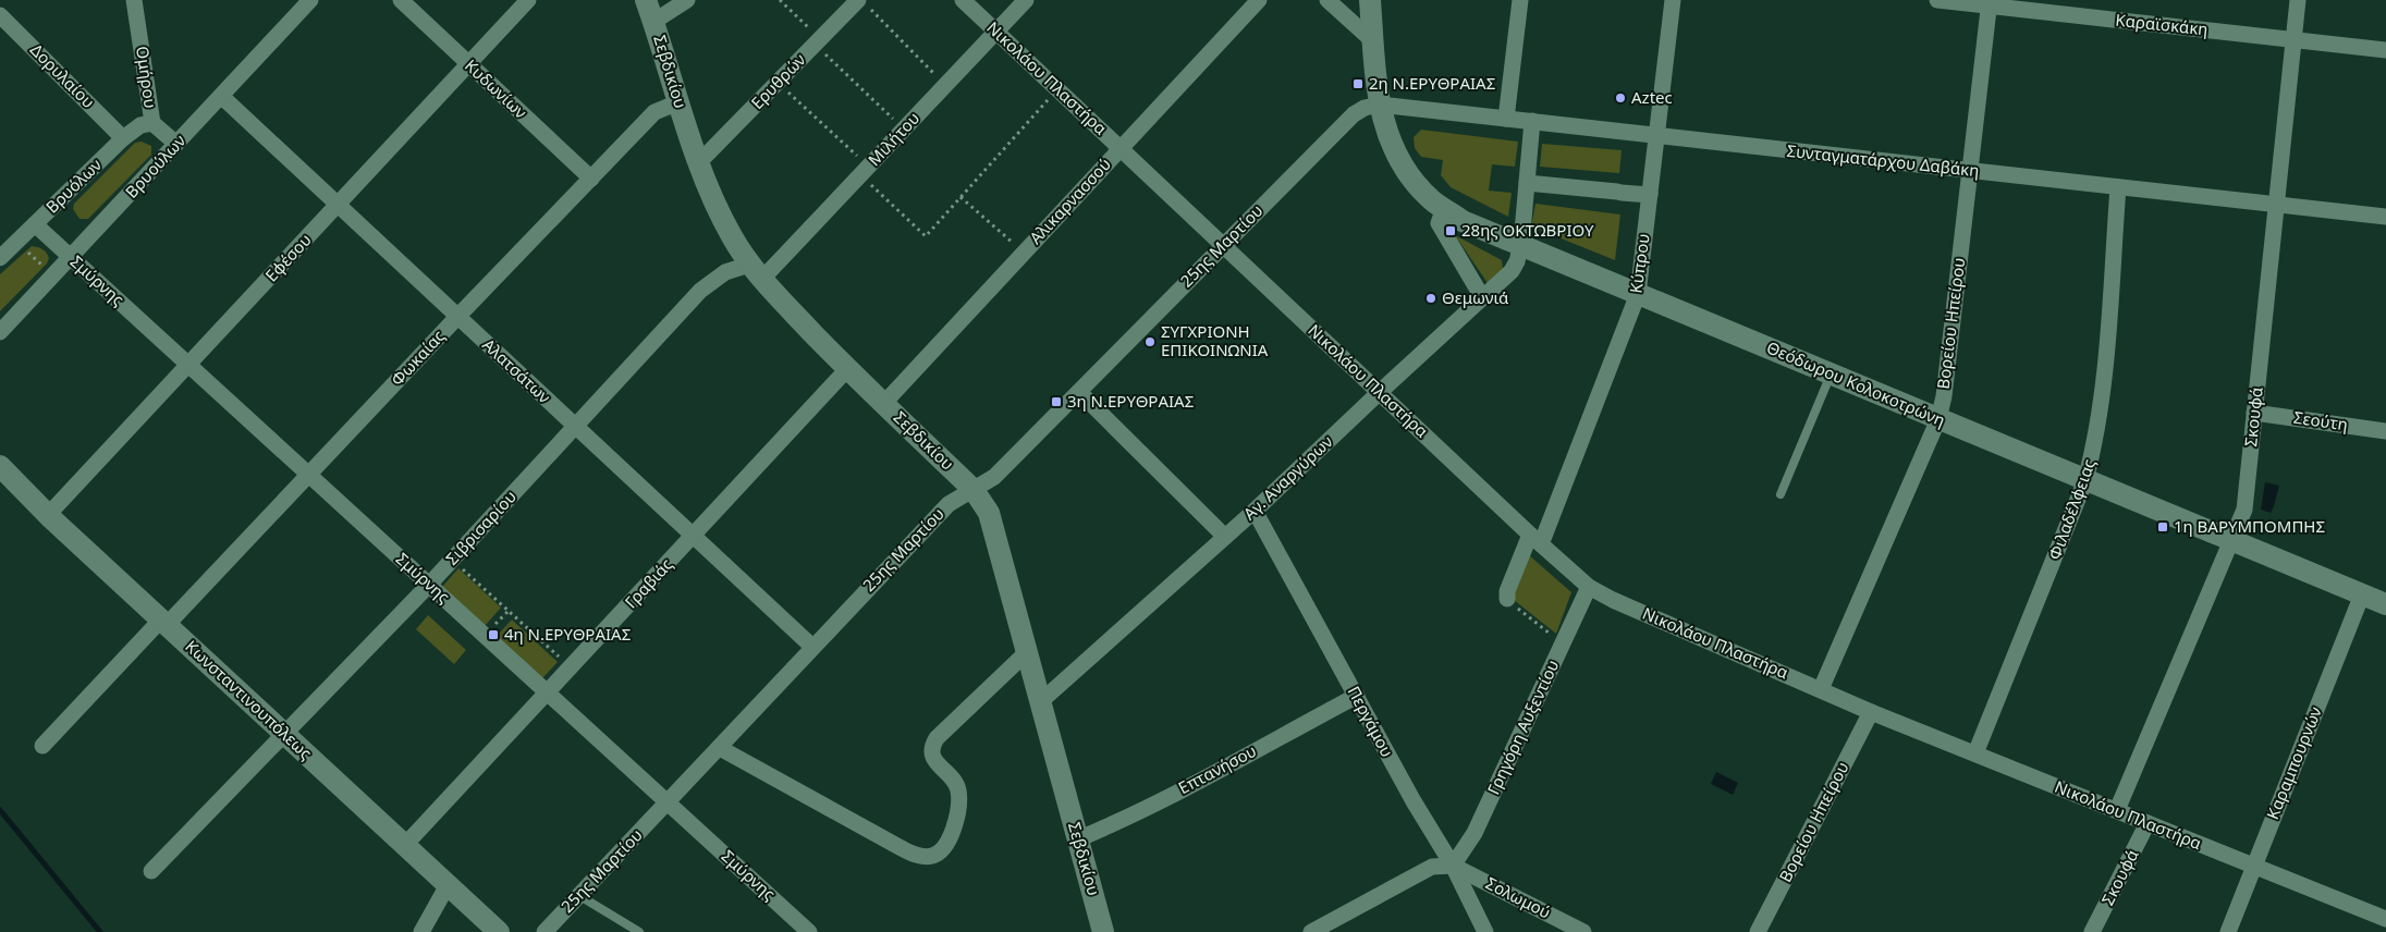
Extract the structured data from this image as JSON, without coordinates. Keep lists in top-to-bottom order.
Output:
{
  "streets": {
    "street": [
      "Καραϊσκάκη",
      "Σεβδικίου",
      "Δορυλαίου",
      "Ομήρου",
      "Νικολάου Πλαστήρα",
      "Ερυθρών",
      "Κυδωνίων",
      "Μιλήτου",
      "Συνταγματάρχου Δαβάκη",
      "Βρυούλων",
      "Βρυόλων",
      "Αλικαρνασσού",
      "25ης Μαρτίου",
      "Εφέσου",
      "Κύπρου",
      "Σμύρνης",
      "Βορείου Ηπείρου",
      "Φωκαίας",
      "Αλατσάτων",
      "Θεόδωρου Κολοκοτρώνη",
      "Σκουφά",
      "Σεούτη",
      "Αγ. Αναργύρων",
      "Φιλαδέλφειας",
      "Σιβρισαρίου",
      "Γραβιάς",
      "Κωνσταντινουπόλεως",
      "Περγάμου",
      "Γρηγόρη Αυξεντίου",
      "Καραμπουρνών",
      "Επτανήσου",
      "Σολωμού"
    ]
  },
  "crossings": [
    ["Καραϊσκάκη", "Βορείου Ηπείρου"],
    ["Καραϊσκάκη", "Σκουφά"],
    ["Σεβδικίου", "Ερυθρών"],
    ["Σεβδικίου", "Μιλήτου"],
    ["Σεβδικίου", "Αλικαρνασσού"],
    ["Σεβδικίου", "25ης Μαρτίου"],
    ["Σεβδικίου", "Φωκαίας"],
    ["Σεβδικίου", "Αγ. Αναργύρων"],
    ["Σεβδικίου", "Σιβρισαρίου"],
    ["Σεβδικίου", "Γραβιάς"],
    ["Σεβδικίου", "Επτανήσου"],
    ["Δορυλαίου", "Βρυόλων"],
    ["Ομήρου", "Βρυούλων"],
    ["Ομήρου", "Βρυόλων"],
    ["Νικολάου Πλαστήρα", "Μιλήτου"],
    ["Νικολάου Πλαστήρα", "Αλικαρνασσού"],
    ["Νικολάου Πλαστήρα", "25ης Μαρτίου"],
    ["Νικολάου Πλαστήρα", "Κύπρου"],
    ["Νικολάου Πλαστήρα", "Βορείου Ηπείρου"],
    ["Νικολάου Πλαστήρα", "Σκουφά"],
    ["Νικολάου Πλαστήρα", "Αγ. Αναργύρων"],
    ["Νικολάου Πλαστήρα", "Φιλαδέλφειας"],
    ["Νικολάου Πλαστήρα", "Γρηγόρη Αυξεντίου"],
    ["Νικολάου Πλαστήρα", "Καραμπουρνών"],
    ["Κυδωνίων", "Εφέσου"],
    ["Κυδωνίων", "Φωκαίας"],
    ["Μιλήτου", "Σιβρισαρίου"],
    ["Συνταγματάρχου Δαβάκη", "25ης Μαρτίου"],
    ["Συνταγματάρχου Δαβάκη", "Κύπρου"],
    ["Συνταγματάρχου Δαβάκη", "Βορείου Ηπείρου"],
    ["Συνταγματάρχου Δαβάκη", "Θεόδωρου Κολοκοτρώνη"],
    ["Συνταγματάρχου Δαβάκη", "Σκουφά"],
    ["Συνταγματάρχου Δαβάκη", "Αγ. Αναργύρων"],
    ["Συνταγματάρχου Δαβάκη", "Φιλαδέλφειας"],
    ["Βρυούλων", "Σμύρνης"],
    ["Βρυούλων", "Αλατσάτων"],
    ["Βρυόλων", "Σμύρνης"],
    ["25ης Μαρτίου", "Σμύρνης"],
    ["25ης Μαρτίου", "Αλατσάτων"],
    ["25ης Μαρτίου", "Θεόδωρου Κολοκοτρώνη"],
    ["Εφέσου", "Σμύρνης"],
    ["Εφέσου", "Αλατσάτων"],
    ["Εφέσου", "Κωνσταντινουπόλεως"],
    ["Κύπρου", "Θεόδωρου Κολοκοτρώνη"],
    ["Σμύρνης", "Φωκαίας"],
    ["Σμύρνης", "Σιβρισαρίου"],
    ["Σμύρνης", "Γραβιάς"],
    ["Βορείου Ηπείρου", "Θεόδωρου Κολοκοτρώνη"],
    ["Φωκαίας", "Αλατσάτων"],
    ["Φωκαίας", "Κωνσταντινουπόλεως"],
    ["Αλατσάτων", "Σιβρισαρίου"],
    ["Αλατσάτων", "Γραβιάς"],
    ["Θεόδωρου Κολοκοτρώνη", "Σκουφά"],
    ["Θεόδωρου Κολοκοτρώνη", "Αγ. Αναργύρων"],
    ["Θεόδωρου Κολοκοτρώνη", "Φιλαδέλφειας"],
    ["Θεόδωρου Κολοκοτρώνη", "Καραμπουρνών"],
    ["Σκουφά", "Σεούτη"],
    ["Αγ. Αναργύρων", "Περγάμου"],
    ["Σιβρισαρίου", "Κωνσταντινουπόλεως"],
    ["Γραβιάς", "Κωνσταντινουπόλεως"],
    ["Περγάμου", "Γρηγόρη Αυξεντίου"],
    ["Περγάμου", "Επτανήσου"],
    ["Περγάμου", "Σολωμού"],
    ["Γρηγόρη Αυξεντίου", "Σολωμού"]
  ],
  "places": {
    "transit": [
      "2η Ν.ΕΡΥΘΡΑΙΑΣ",
      "28ης ΟΚΤΩΒΡΙΟΥ",
      "3η Ν.ΕΡΥΘΡΑΙΑΣ",
      "1η ΒΑΡΥΜΠΟΜΠΗΣ",
      "4η Ν.ΕΡΥΘΡΑΙΑΣ"
    ],
    "other": ["Aztec", "Θεμωνιά", "ΣΥΓΧΡΙΟΝΗ ΕΠΙΚΟΙΝΩΝΙΑ"]
  }
}
